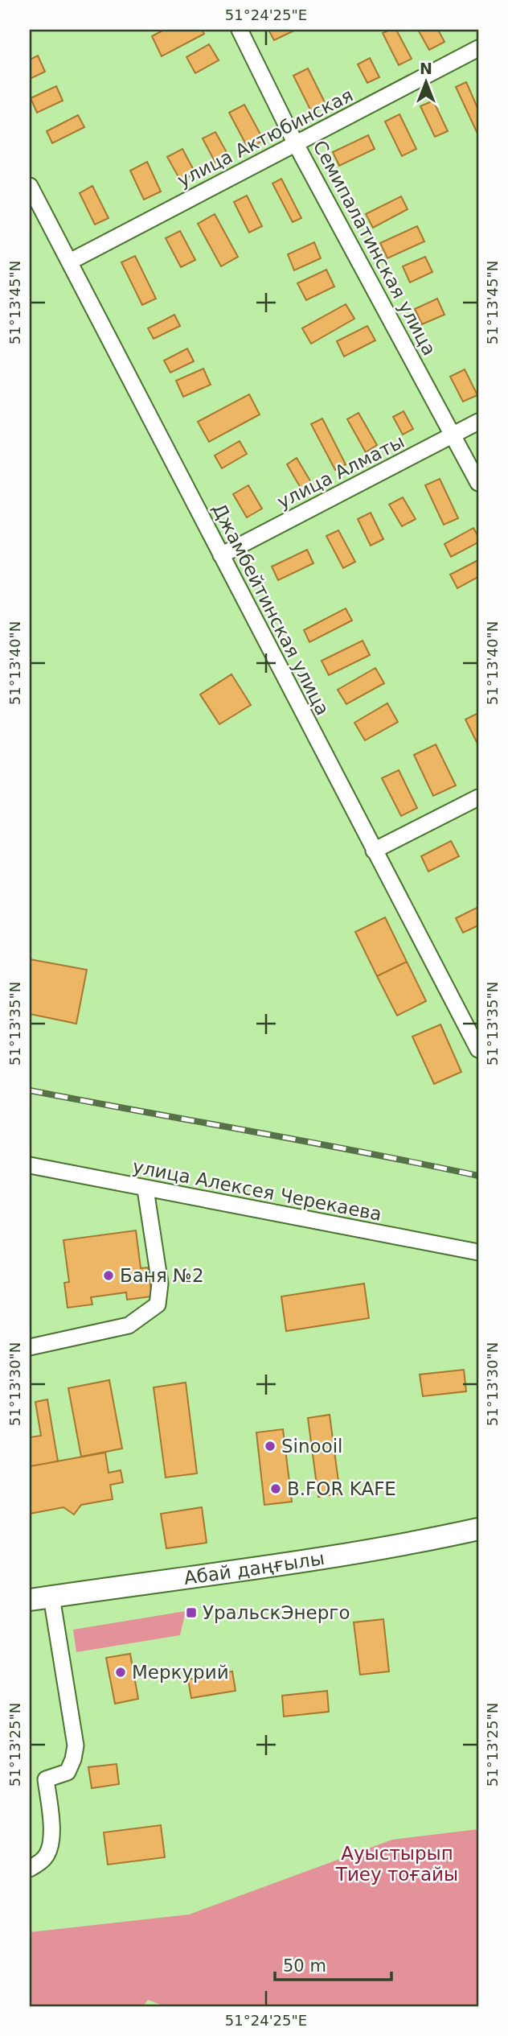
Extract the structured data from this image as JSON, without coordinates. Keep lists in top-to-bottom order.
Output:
{
  "streets": {
    "main road": ["Абай даңғылы"],
    "street": [
      "улица Актюбинская",
      "Семипалатинская улица",
      "улица Алматы",
      "Джамбейтинская улица",
      "улица Алексея Черекаева"
    ]
  },
  "crossings": [
    ["улица Актюбинская", "Семипалатинская улица"],
    ["улица Актюбинская", "Джамбейтинская улица"],
    ["Семипалатинская улица", "улица Алматы"],
    ["улица Алматы", "Джамбейтинская улица"]
  ],
  "parks": ["Ауыстырып Тиеу тоғайы"],
  "places": {
    "other": [
      "Баня №2",
      "Sinooil",
      "B.FOR KAFE",
      "Меркурий"
    ],
    "transit": ["УральскЭнерго"]
  },
  "scale_bar": "50 m",
  "north": "top",
  "coordinates": [
    "51°24'25\"E",
    "51°13'45\"N",
    "51°13'40\"N",
    "51°13'35\"N",
    "51°13'30\"N",
    "51°13'25\"N"
  ]
}
